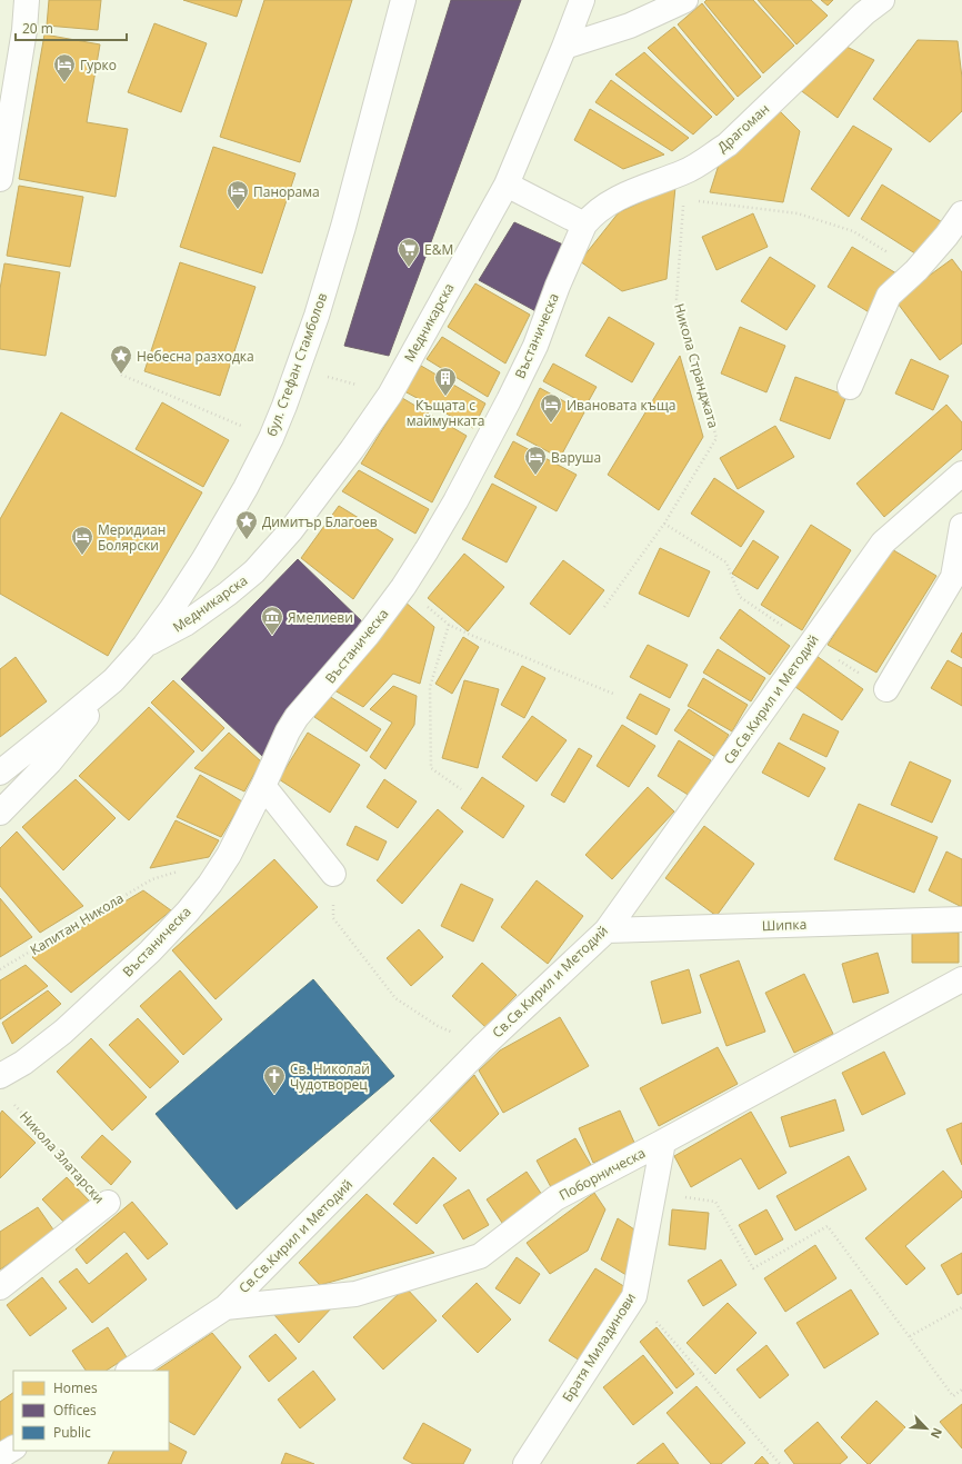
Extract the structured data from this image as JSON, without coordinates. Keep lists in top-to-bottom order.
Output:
{
  "streets": {
    "street": [
      "Драгоман",
      "Медникарска",
      "Въстаническа",
      "бул. Стефан Стамболов",
      "Св.Св.Кирил и Методий",
      "Шипка",
      "Никола Златарски",
      "Поборническа",
      "Братя Миладинови"
    ],
    "path": ["Никола Странджата", "Капитан Никола"]
  },
  "crossings": [
    ["Драгоман", "Въстаническа"],
    ["Драгоман", "Никола Странджата"],
    ["Медникарска", "бул. Стефан Стамболов"],
    ["Св.Св.Кирил и Методий", "Шипка"],
    ["Св.Св.Кирил и Методий", "Поборническа"],
    ["Поборническа", "Братя Миладинови"]
  ],
  "places": {
    "hotel": [
      "Гурко",
      "Панорама",
      "Ивановата къща",
      "Варуша",
      "Меридиан Болярски"
    ],
    "supermarket": ["Е&М"],
    "place": ["Небесна разходка", "Димитър Благоев"],
    "building": ["Къщата с маймунката"],
    "museum": ["Ямелиеви"],
    "church": ["Св. Николай Чудотворец"]
  },
  "legend": ["Homes", "Offices", "Public"],
  "scale_bar": "20 m",
  "north": "bottom right"
}
